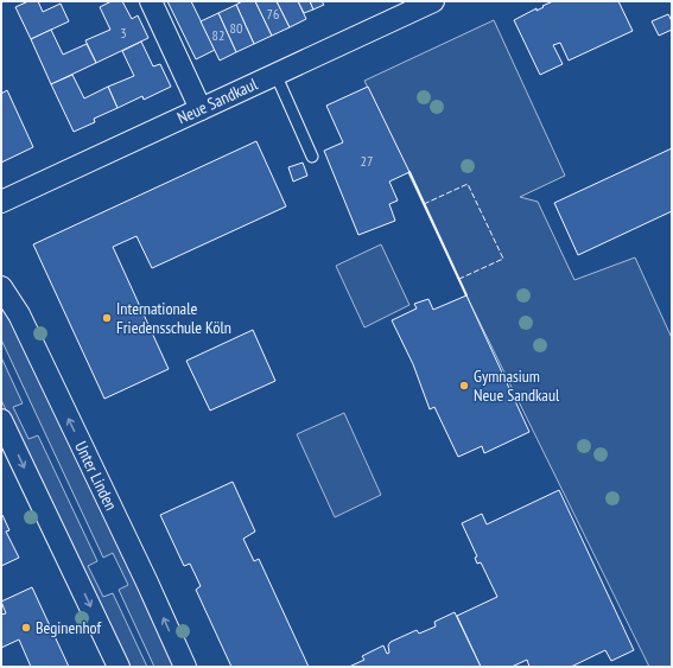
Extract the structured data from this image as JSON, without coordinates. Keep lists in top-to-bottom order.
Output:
{
  "streets": {
    "street": ["Neue Sandkaul", "Unter Linden"]
  },
  "places": ["Internationale Friedensschule Köln", "Gymnasium Neue Sandkaul", "Beginenhof"],
  "house_numbers": [
    "76",
    "80",
    "3",
    "82",
    "27"
  ]
}
